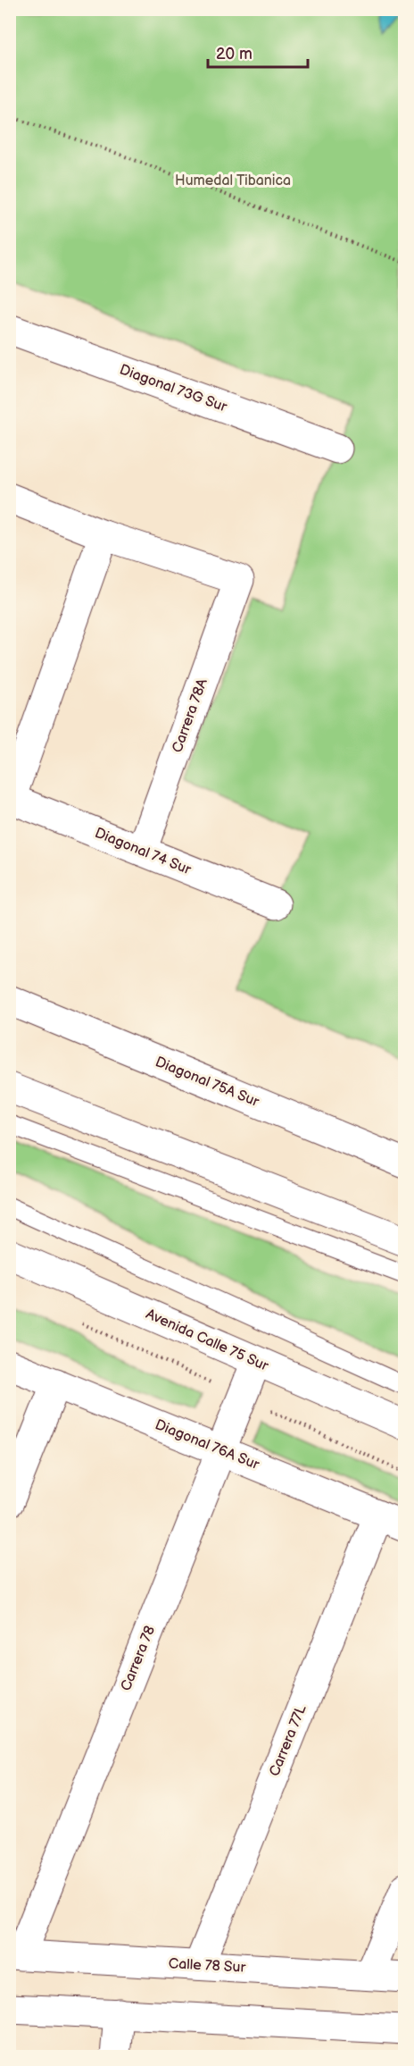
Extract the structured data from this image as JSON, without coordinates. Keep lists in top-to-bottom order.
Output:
{
  "streets": {
    "street": [
      "Diagonal 73G Sur",
      "Carrera 78A",
      "Diagonal 74 Sur",
      "Diagonal 75A Sur",
      "Avenida Calle 75 Sur",
      "Diagonal 76A Sur",
      "Carrera 78",
      "Carrera 77L",
      "Calle 78 Sur"
    ]
  },
  "crossings": [
    ["Carrera 78A", "Diagonal 74 Sur"],
    ["Avenida Calle 75 Sur", "Carrera 78"],
    ["Diagonal 76A Sur", "Carrera 78"],
    ["Diagonal 76A Sur", "Carrera 77L"],
    ["Carrera 78", "Calle 78 Sur"],
    ["Carrera 77L", "Calle 78 Sur"]
  ],
  "parks": ["Humedal Tibanica"],
  "scale_bar": "20 m"
}
